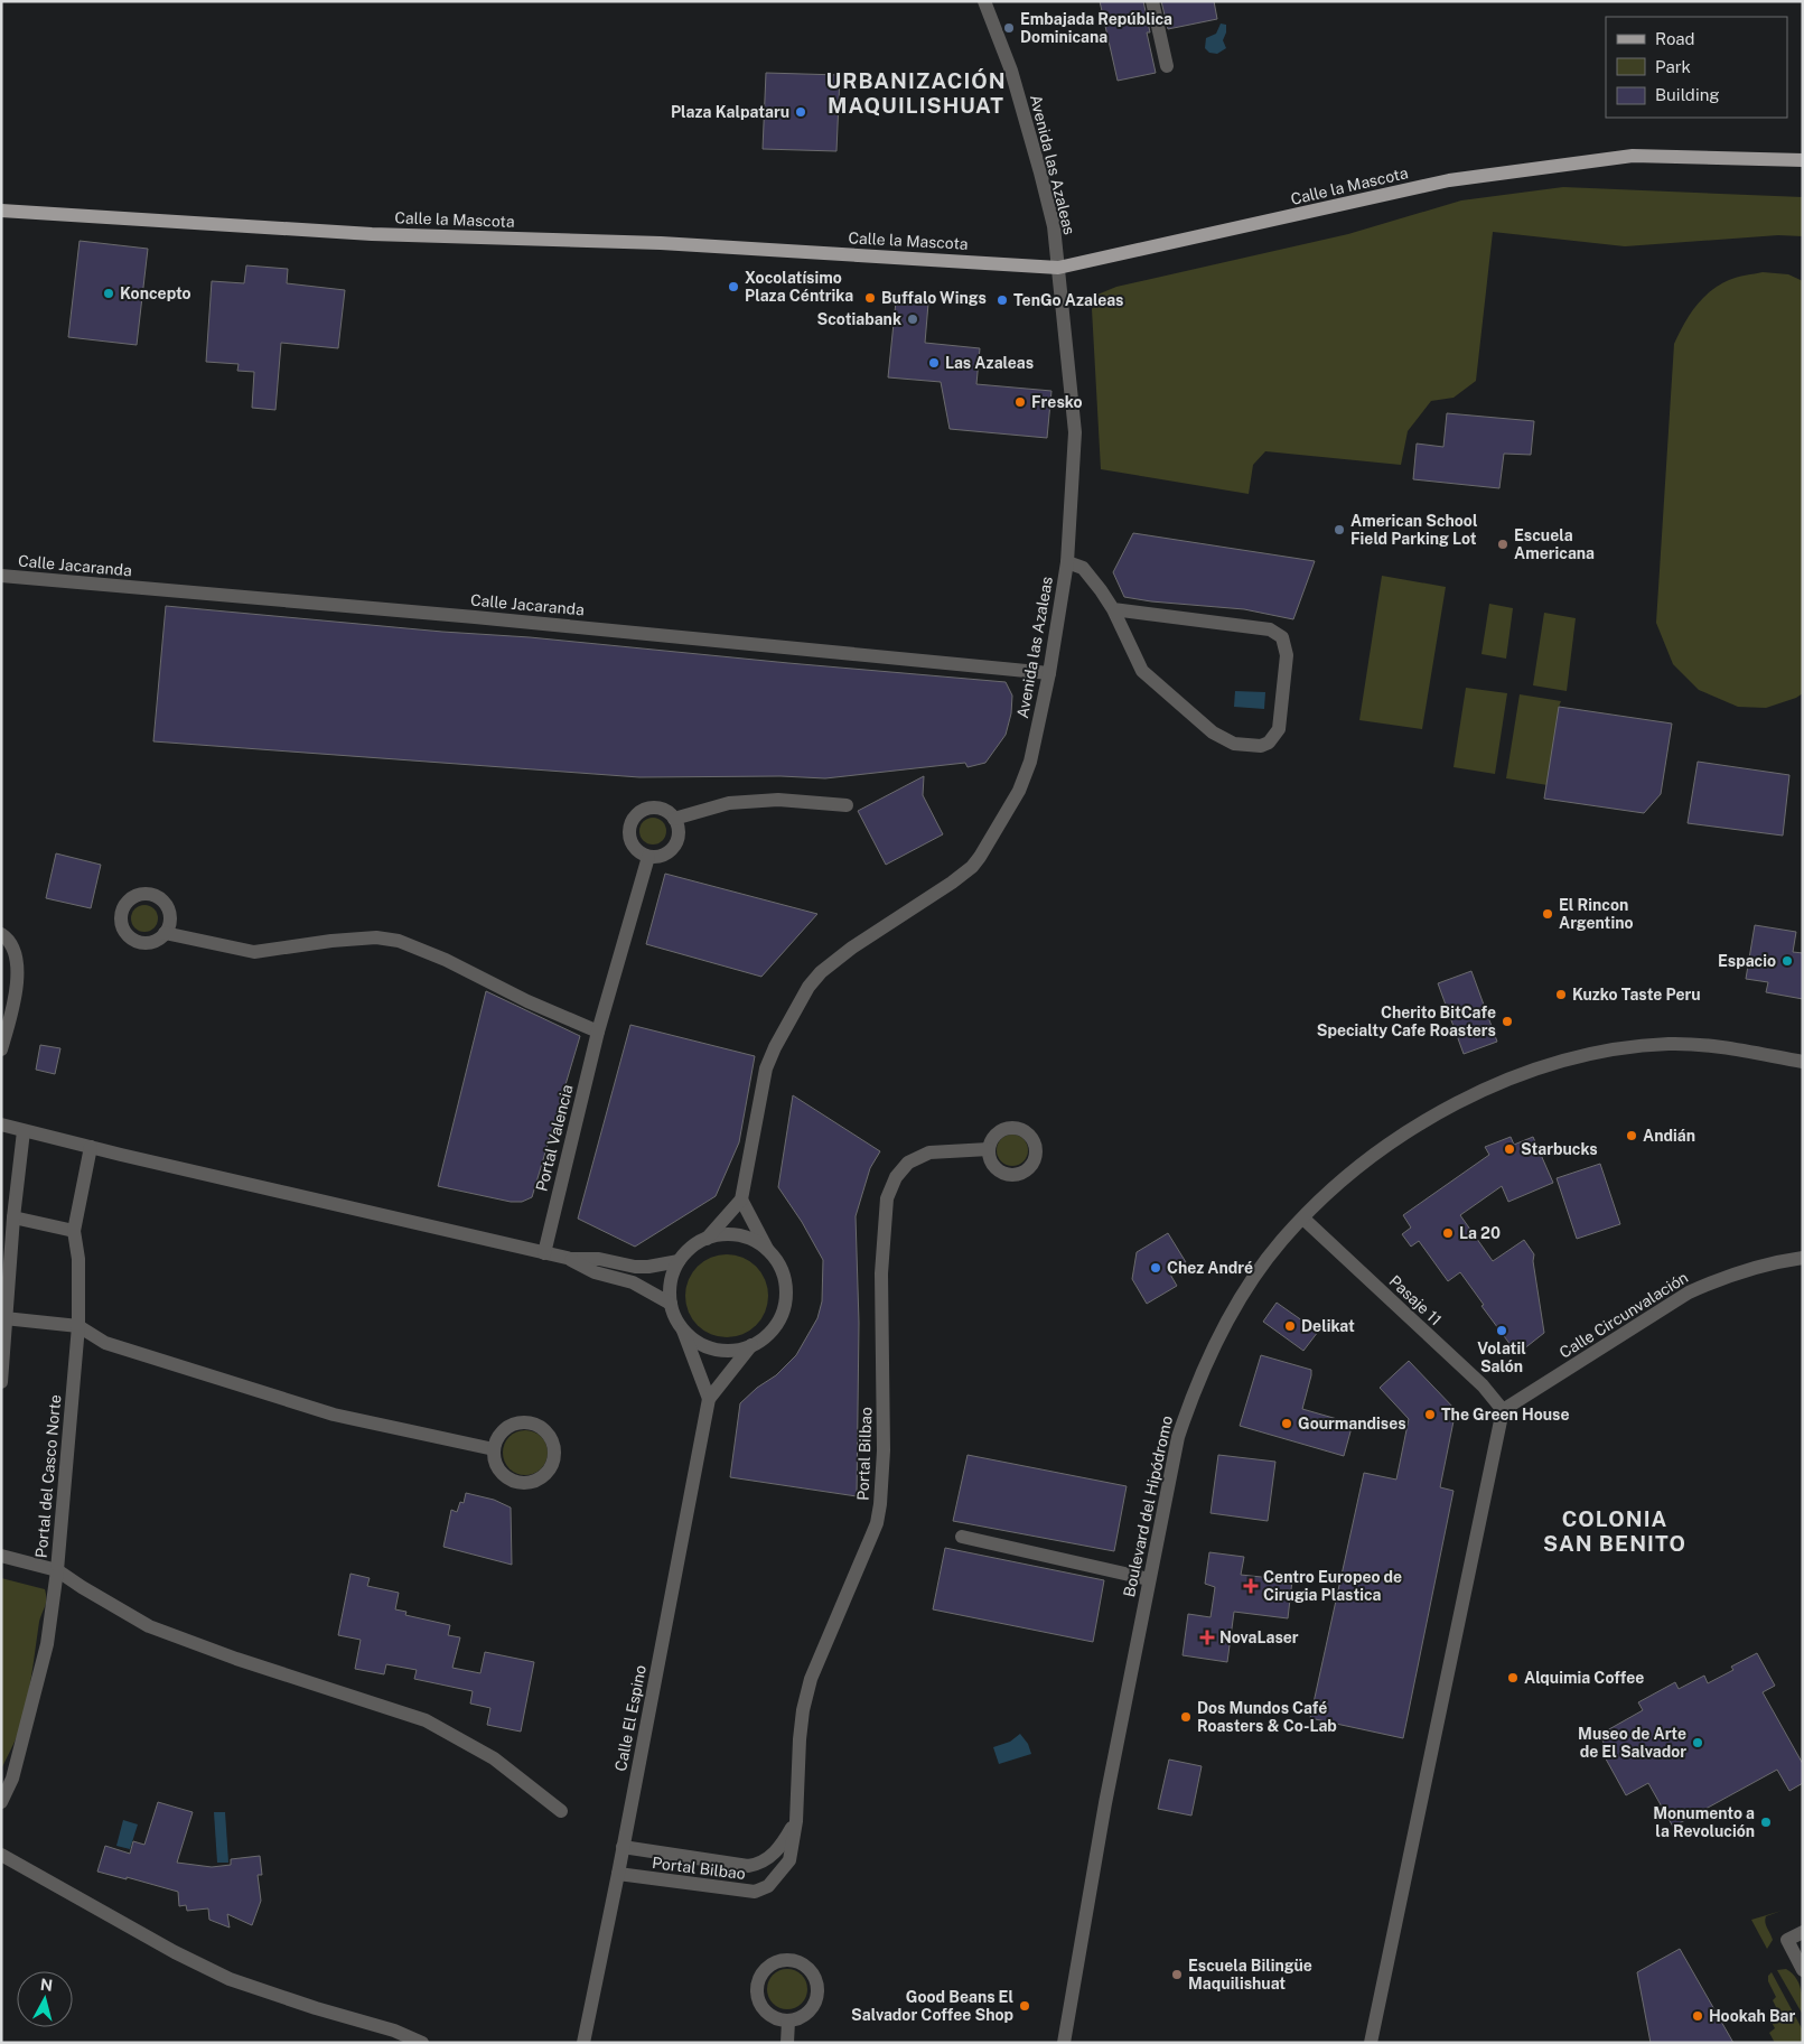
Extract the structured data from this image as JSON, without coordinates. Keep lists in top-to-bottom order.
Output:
{
  "streets": {
    "main road": ["Calle la Mascota"],
    "street": [
      "Avenida las Azaleas",
      "Calle Jacaranda",
      "Portal Valencia",
      "Pasaje 11",
      "Calle Circunvalación",
      "Portal Bilbao",
      "Portal del Casco Norte",
      "Boulevard del Hipódromo",
      "Calle El Espino"
    ]
  },
  "crossings": [
    ["Avenida las Azaleas", "Calle la Mascota"],
    ["Avenida las Azaleas", "Calle Jacaranda"],
    ["Avenida las Azaleas", "Calle El Espino"],
    ["Pasaje 11", "Calle Circunvalación"],
    ["Pasaje 11", "Boulevard del Hipódromo"],
    ["Portal Bilbao", "Calle El Espino"]
  ],
  "districts": ["URBANIZACIÓN MAQUILISHUAT", "COLONIA SAN BENITO"],
  "places": {
    "other": [
      "Embajada República Dominicana",
      "Plaza Kalpataru",
      "Xocolatísimo Plaza Céntrika",
      "Koncepto",
      "Buffalo Wings",
      "TenGo Azaleas",
      "Scotiabank",
      "Las Azaleas",
      "Fresko",
      "American School Field Parking Lot",
      "Escuela Americana",
      "El Rincon Argentino",
      "Espacio",
      "Kuzko Taste Peru",
      "Cherito BitCafe Specialty Cafe Roasters",
      "Andián",
      "Starbucks",
      "La 20",
      "Chez André",
      "Delikat",
      "Volatil Salón",
      "The Green House",
      "Gourmandises",
      "Alquimia Coffee",
      "Dos Mundos Café Roasters & Co-Lab",
      "Museo de Arte de El Salvador",
      "Monumento a la Revolución",
      "Escuela Bilingüe Maquilishuat",
      "Good Beans El Salvador Coffee Shop",
      "Hookah Bar"
    ],
    "health": ["Centro Europeo de Cirugia Plastica", "NovaLaser"]
  },
  "legend": ["Road", "Park", "Building"],
  "north": "top"
}
